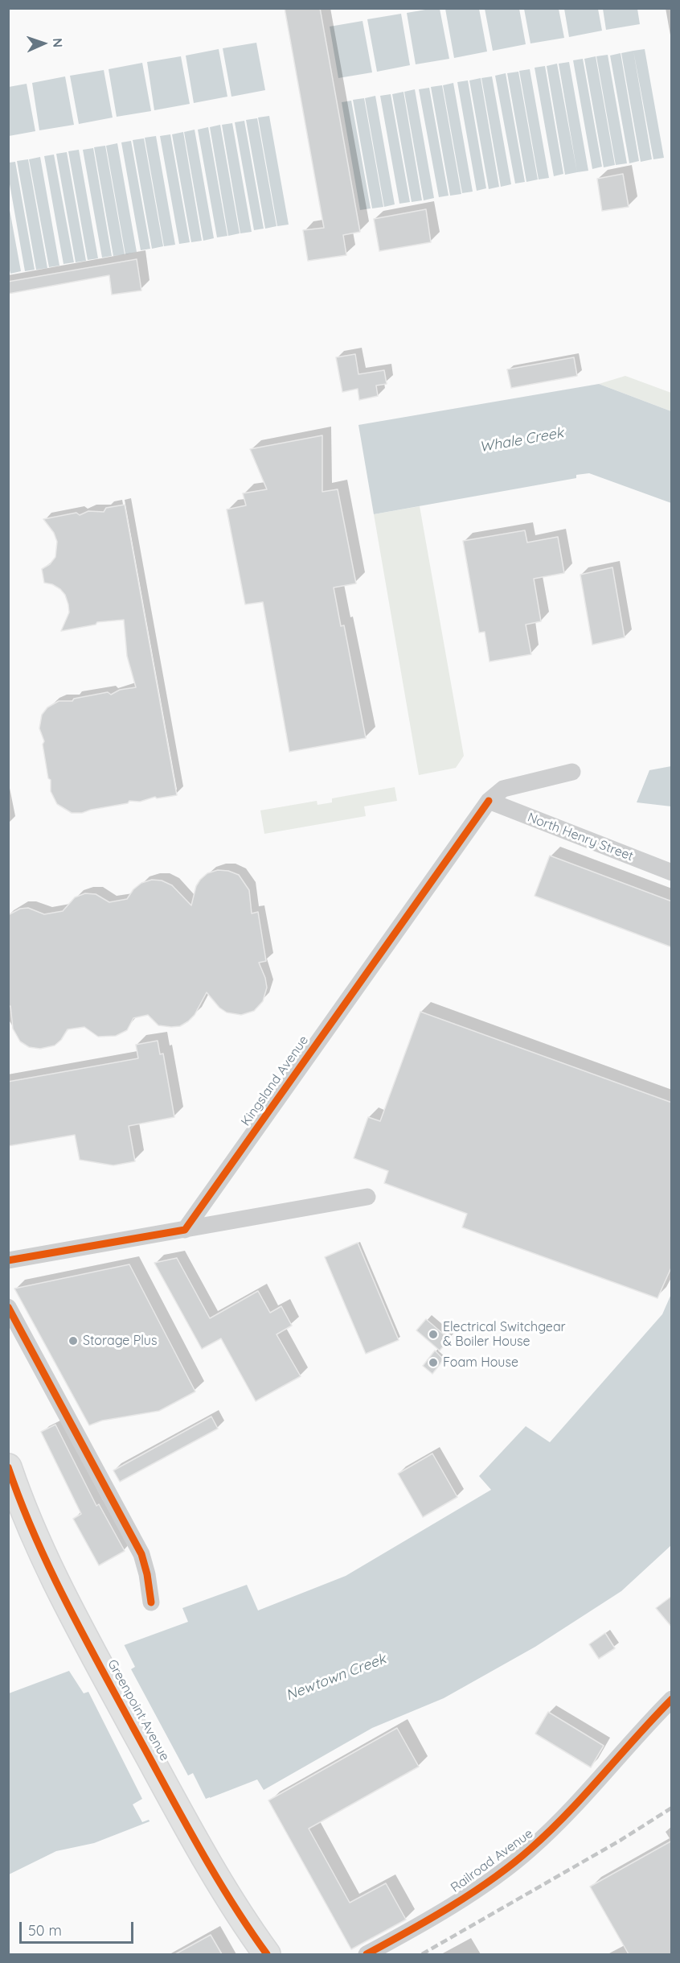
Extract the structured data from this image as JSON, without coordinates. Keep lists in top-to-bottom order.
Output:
{
  "streets": {
    "main road": ["Greenpoint Avenue"],
    "street": ["North Henry Street", "Kingsland Avenue", "Railroad Avenue"]
  },
  "crossings": [
    ["North Henry Street", "Kingsland Avenue"]
  ],
  "water": ["Whale Creek", "Newtown Creek"],
  "places": ["Electrical Switchgear & Boiler House", "Storage Plus", "Foam House"],
  "scale_bar": "50 m",
  "north": "right"
}
